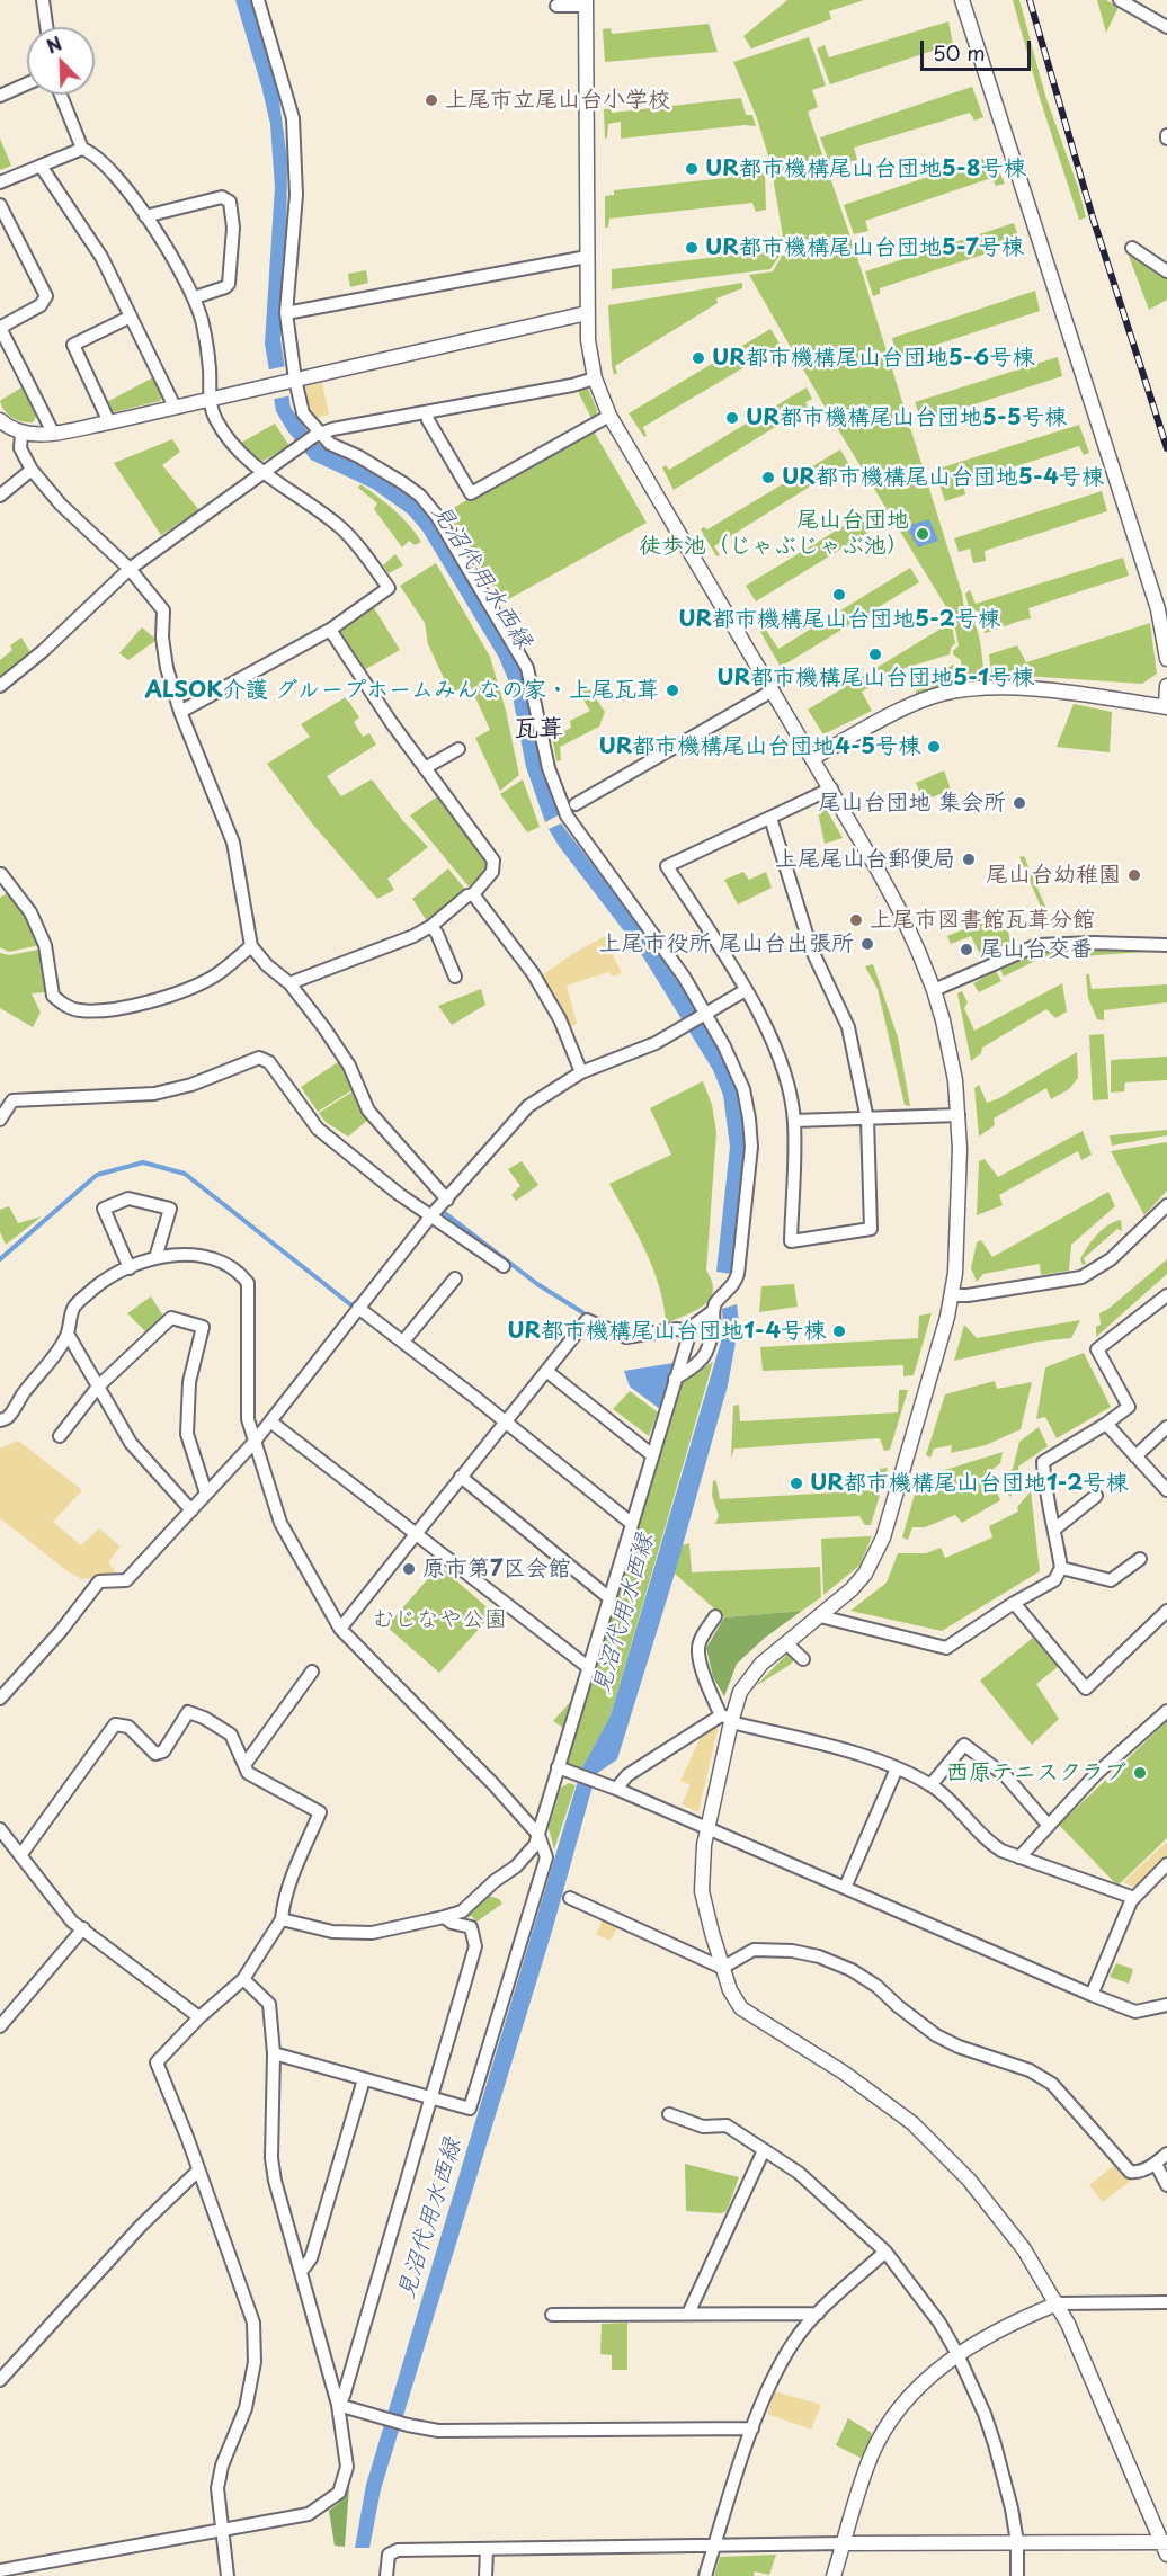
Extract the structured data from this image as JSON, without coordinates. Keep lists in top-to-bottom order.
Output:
{
  "districts": ["瓦葺"],
  "water": ["見沼代用水西縁", "見沼代用水西緑"],
  "parks": ["むじなや公園"],
  "places": [
    "上尾市立尾山台小学校",
    "UR都市機構尾山台団地5-8号棟",
    "UR都市機構尾山台団地5-7号棟",
    "UR都市機構尾山台団地5-6号棟",
    "UR都市機構尾山台団地5-5号棟",
    "UR都市機構尾山台団地5-4号棟",
    "尾山台団地 徒歩池（じゃぶじゃぶ池）",
    "UR都市機構尾山台団地5-2号棟",
    "UR都市機構尾山台団地5-1号棟",
    "ALSOK介護 グループホームみんなの家・上尾瓦葺",
    "UR都市機構尾山台団地4-5号棟",
    "尾山台団地 集会所",
    "上尾尾山台郵便局",
    "尾山台幼稚園",
    "上尾市図書館瓦葺分館",
    "上尾市役所 尾山台出張所",
    "尾山台交番",
    "UR都市機構尾山台団地1-4号棟",
    "UR都市機構尾山台団地1-2号棟",
    "原市第7区会館",
    "西原テニスクラブ"
  ],
  "scale_bar": "50 m",
  "north": "top left"
}
